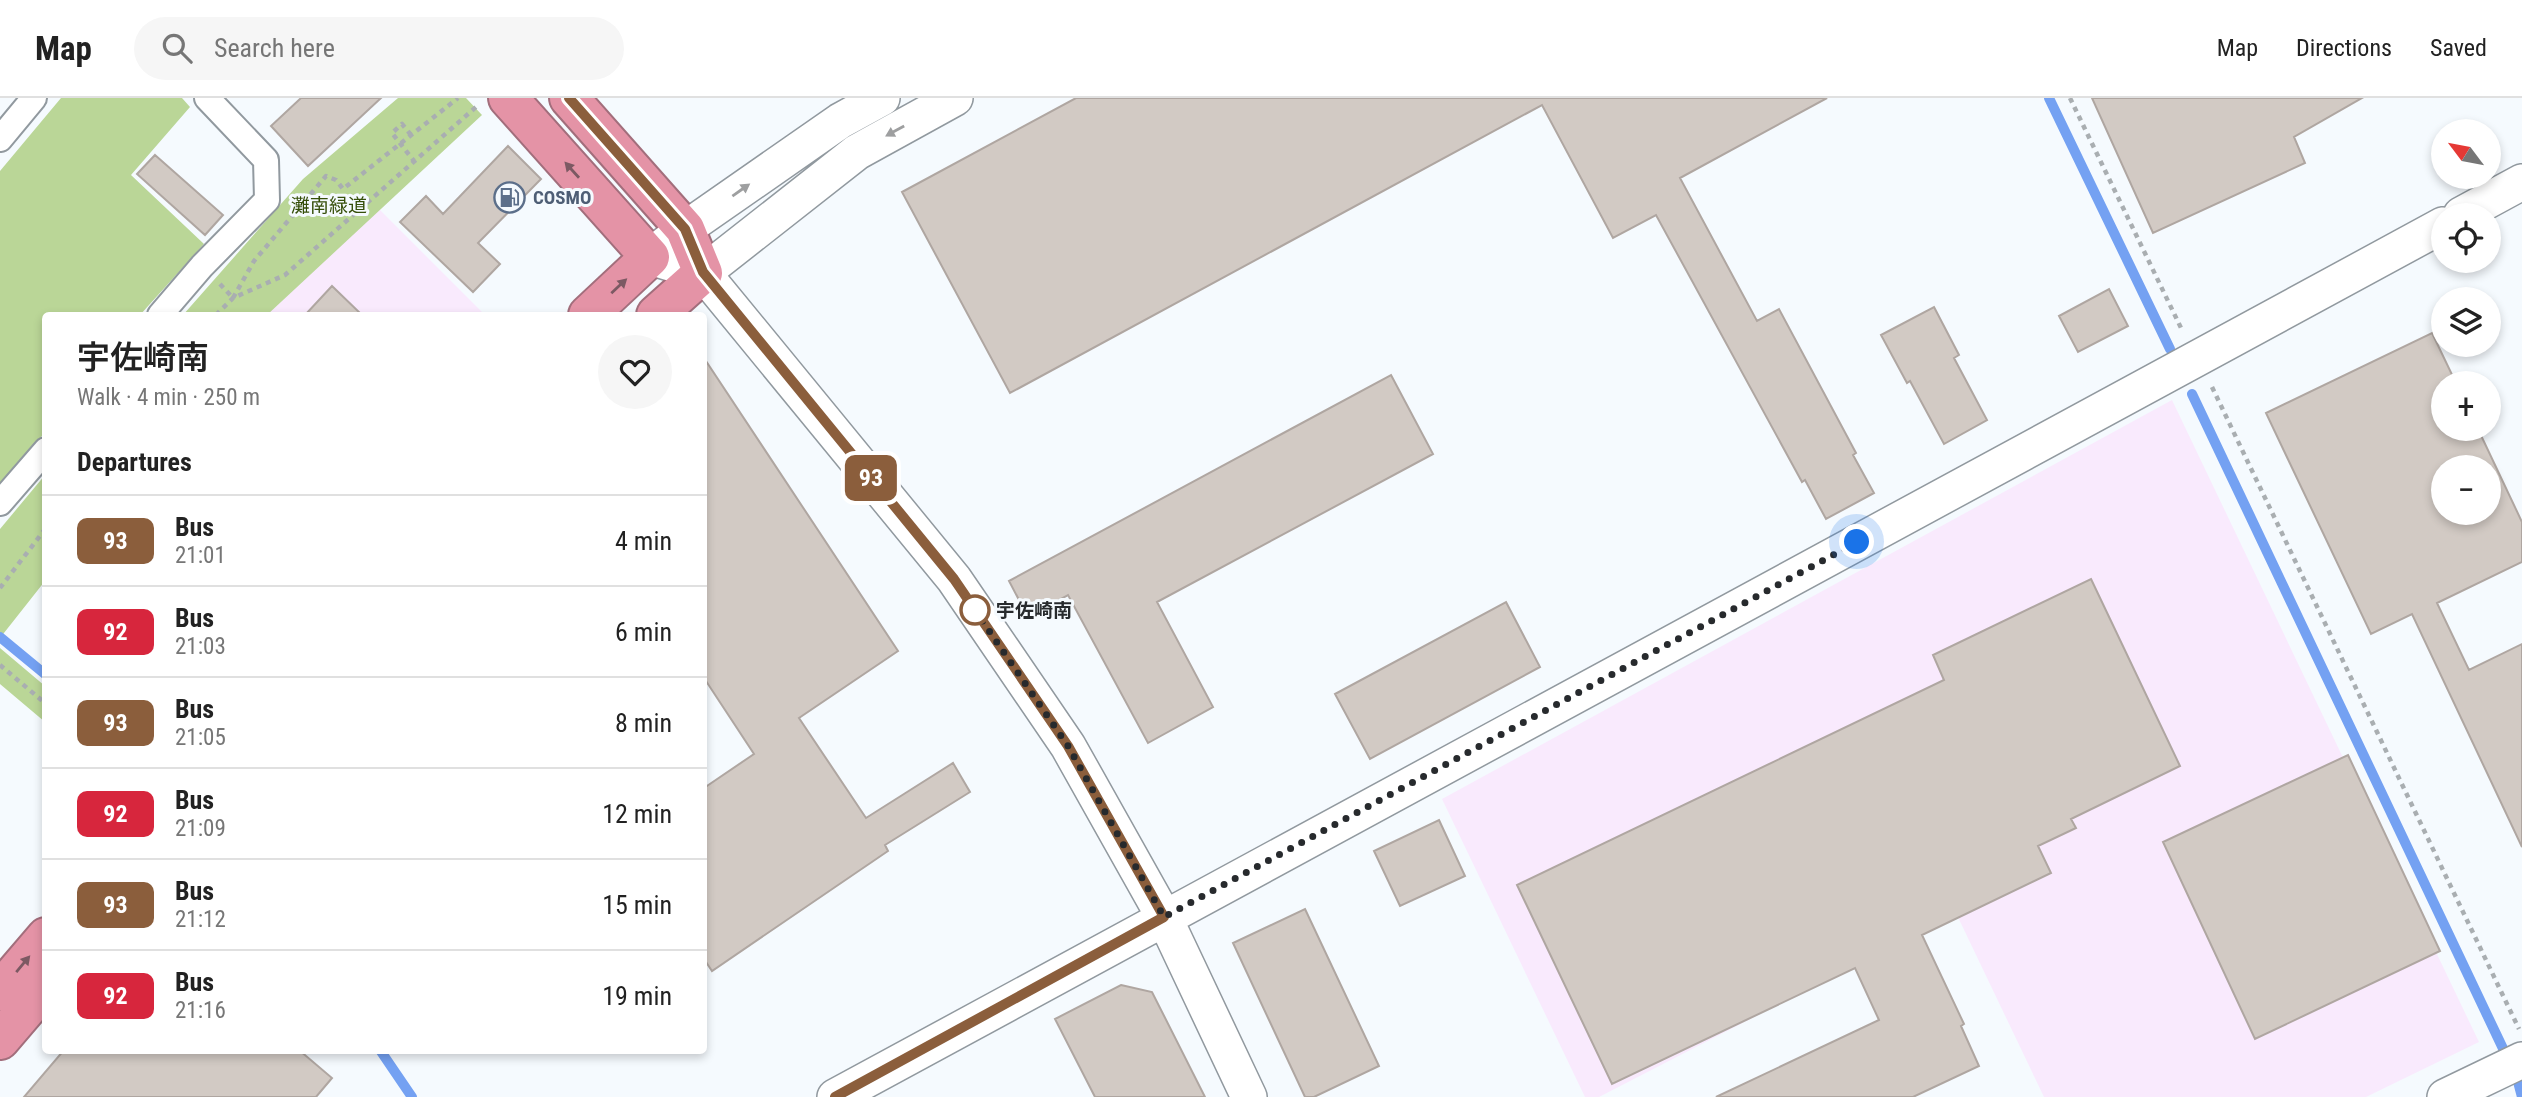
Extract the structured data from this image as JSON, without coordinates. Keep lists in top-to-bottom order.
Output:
{
  "parks": ["灘南緑道"],
  "places": {
    "fuel station": ["COSMO"],
    "other": ["宇佐崎南"]
  },
  "lines": ["bus line 93"],
  "north": "top left",
  "page": {
    "header": "Map",
    "search": "Search here",
    "nav": ["Map", "Directions", "Saved"],
    "on_map": "93",
    "map_buttons": ["+", "−"],
    "heading": [
      ["宇佐崎南", "Walk · 4 min · 250 m"],
      "Departures"
    ],
    "list": [
      {
        "mark": "93",
        "name": "Bus",
        "note": "21:01",
        "value": "4 min"
      },
      {
        "mark": "92",
        "name": "Bus",
        "note": "21:03",
        "value": "6 min"
      },
      {
        "mark": "93",
        "name": "Bus",
        "note": "21:05",
        "value": "8 min"
      },
      {
        "mark": "92",
        "name": "Bus",
        "note": "21:09",
        "value": "12 min"
      },
      {
        "mark": "93",
        "name": "Bus",
        "note": "21:12",
        "value": "15 min"
      },
      {
        "mark": "92",
        "name": "Bus",
        "note": "21:16",
        "value": "19 min"
      }
    ]
  }
}
